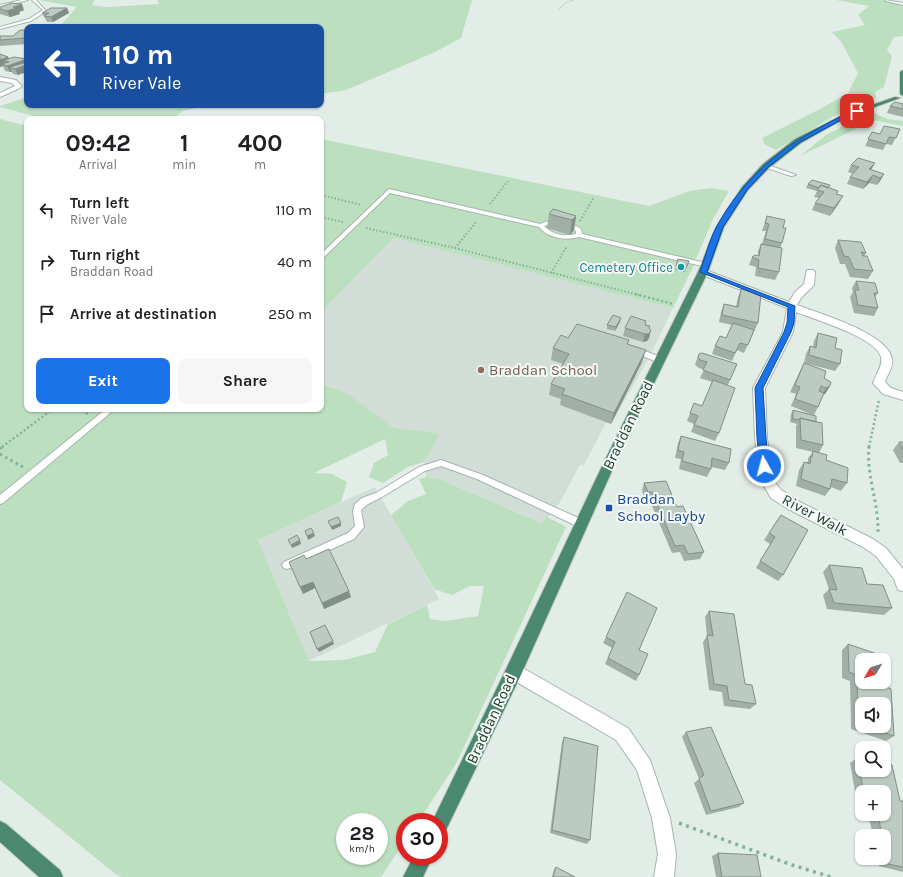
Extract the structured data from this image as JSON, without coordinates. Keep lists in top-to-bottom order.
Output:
{
  "streets": {
    "highway": ["Braddan Road"],
    "street": ["River Walk"]
  },
  "places": {
    "other": ["Cemetery Office", "Braddan School"],
    "transit": ["Braddan School Layby"]
  },
  "north": "bottom left",
  "page": {
    "turn": ["110 m", "River Vale"],
    "eta": [
      "09:42",
      "Arrival",
      "1",
      "min",
      "400",
      "m"
    ],
    "list": [
      {
        "name": "Turn left",
        "note": "River Vale",
        "value": "110 m"
      },
      {
        "name": "Turn right",
        "note": "Braddan Road",
        "value": "40 m"
      },
      {
        "name": "Arrive at destination",
        "value": "250 m"
      }
    ],
    "buttons": ["Exit", "Share"],
    "map_buttons": ["+", "−"],
    "speed": "28 km/h",
    "limit": "30"
  }
}
